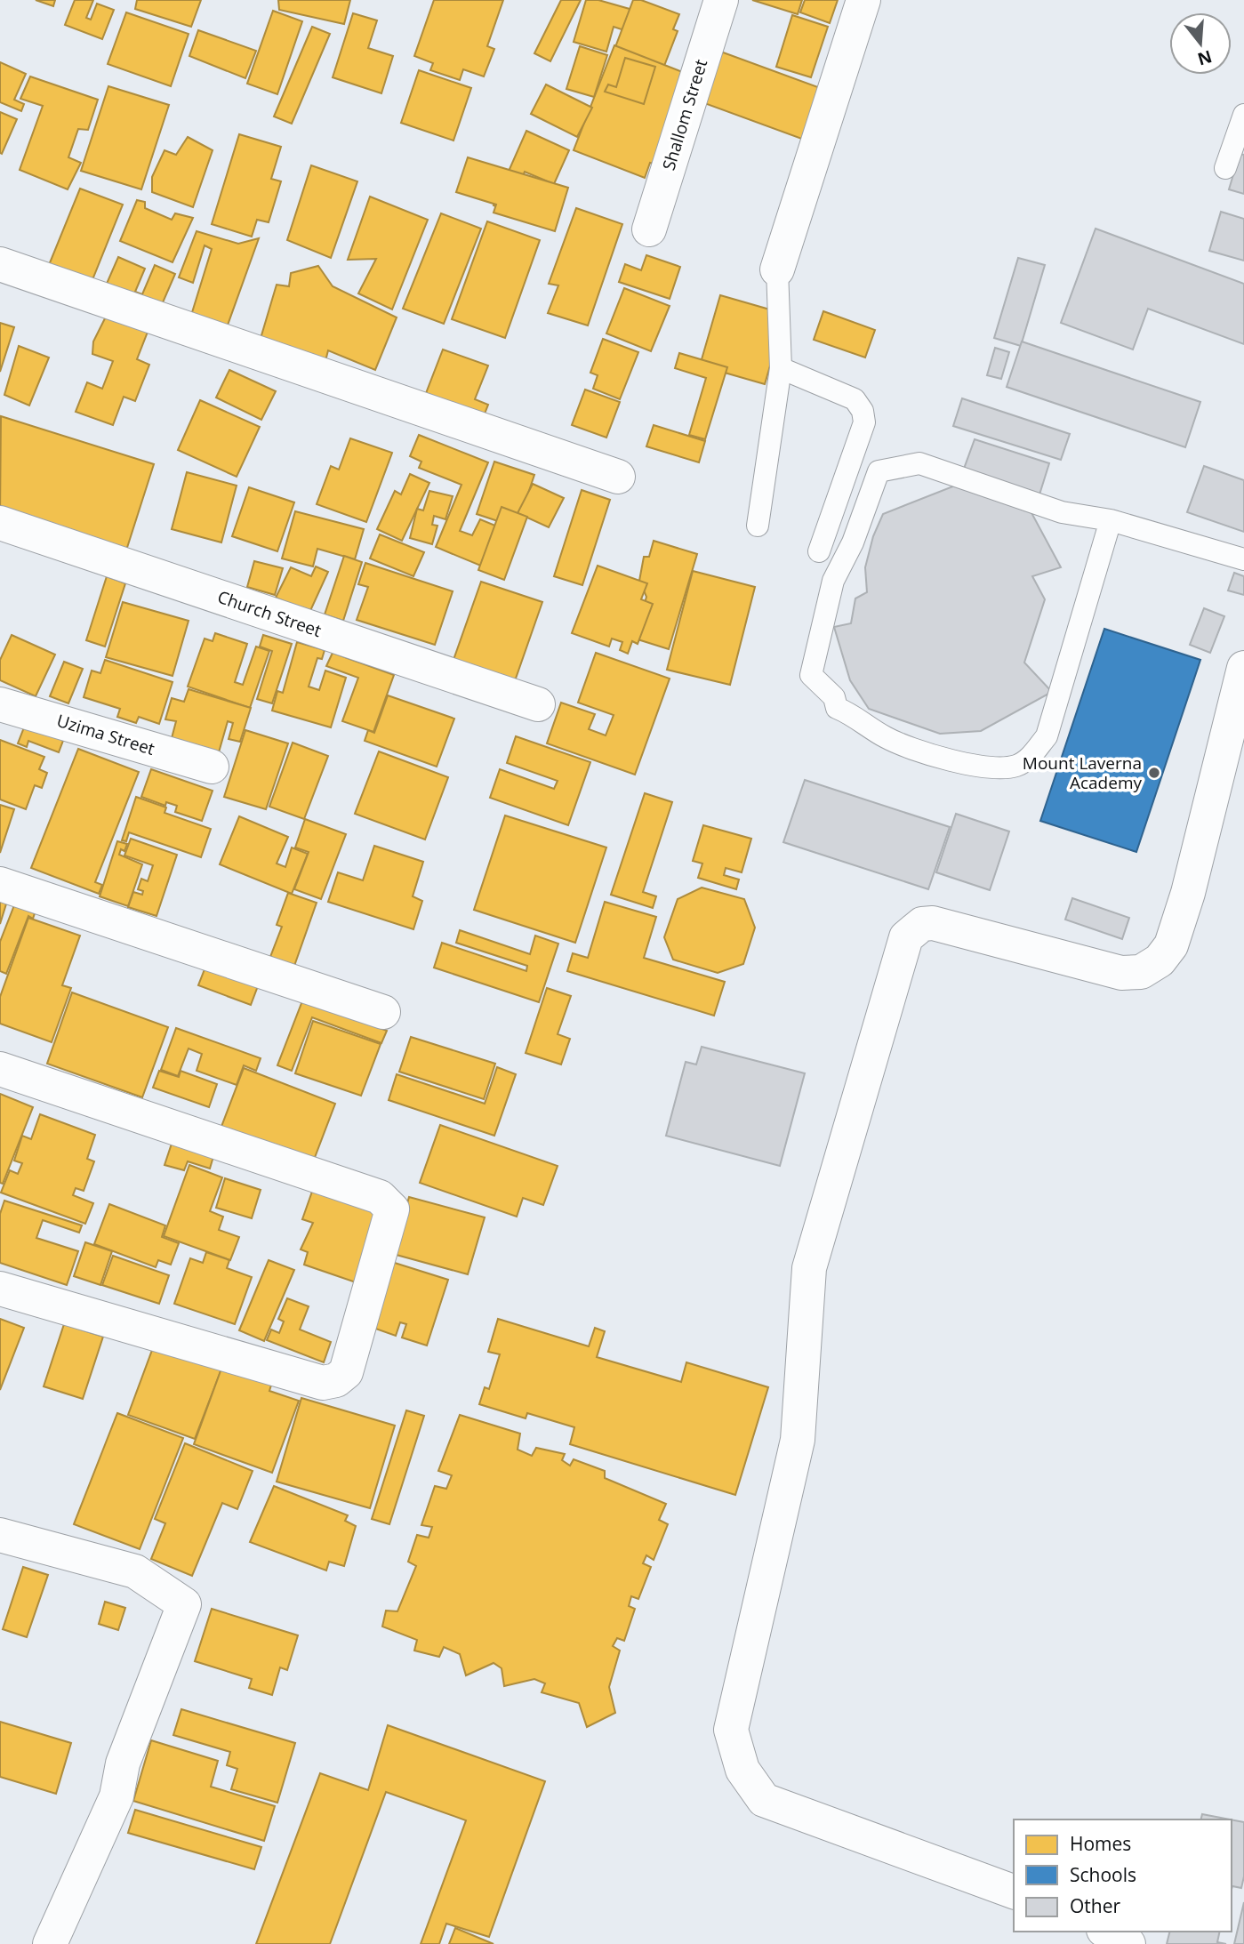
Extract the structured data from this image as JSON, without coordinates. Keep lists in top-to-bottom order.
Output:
{
  "streets": {
    "street": ["Shallom Street", "Church Street", "Uzima Street"]
  },
  "places": ["Mount Laverna Academy"],
  "legend": ["Homes", "Schools", "Other"],
  "north": "bottom"
}
